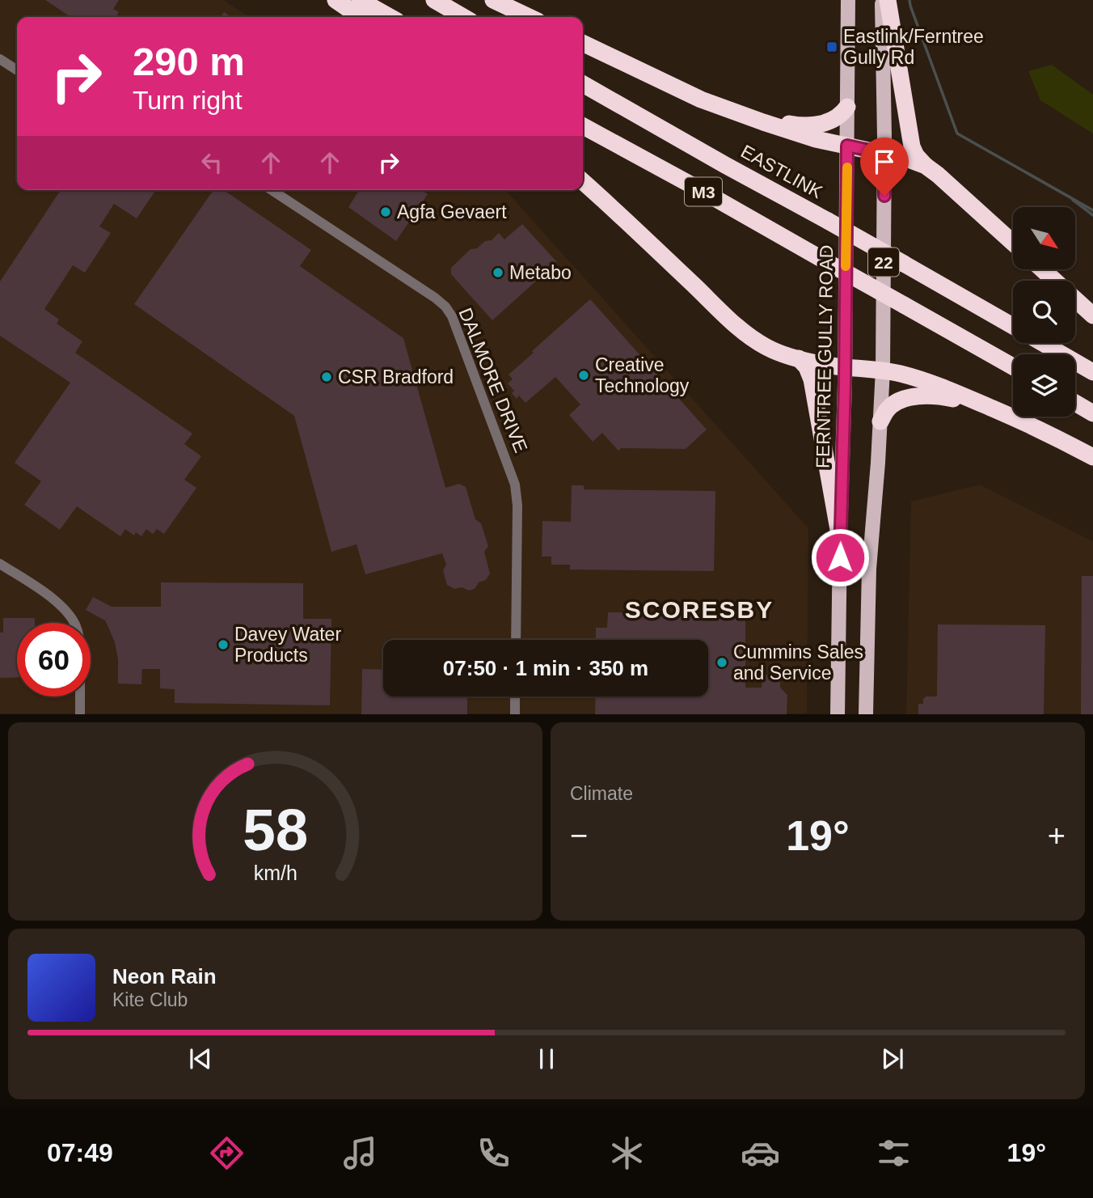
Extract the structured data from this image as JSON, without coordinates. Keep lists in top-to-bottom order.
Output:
{
  "streets": {
    "highway": ["EASTLINK", "M3"],
    "main road": ["22", "FERNTREE GULLY ROAD"],
    "street": ["DALMORE DRIVE"]
  },
  "districts": ["SCORESBY"],
  "places": {
    "transit": ["Eastlink/Ferntree Gully Rd"],
    "other": [
      "Agfa Gevaert",
      "Metabo",
      "Creative Technology",
      "CSR Bradford",
      "Davey Water Products",
      "Cummins Sales and Service"
    ]
  },
  "north": "bottom right",
  "page": {
    "turn": ["290 m", "Turn right"],
    "limit": "60",
    "trip": "07:50 · 1 min · 350 m",
    "tile": "Climate",
    "heat": ["−", "19°", "+"],
    "song": ["Neon Rain", "Kite Club"],
    "tabs": ["07:49", "19°"],
    "gauge": ["58", "km/h"]
  }
}
